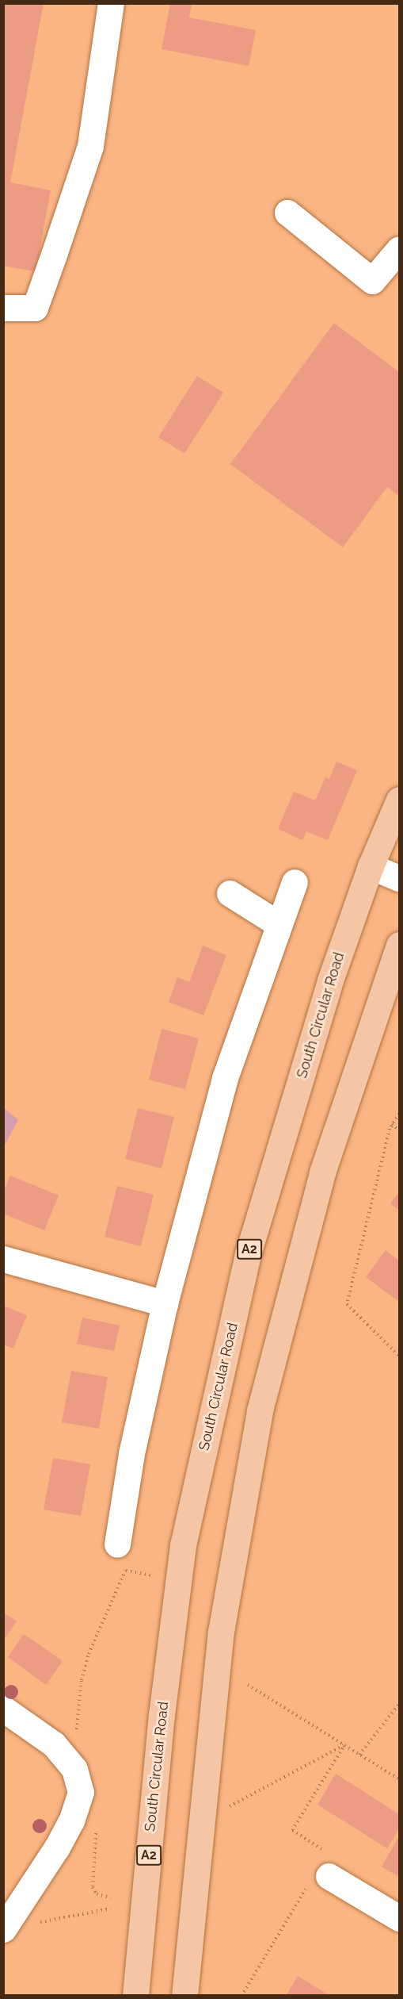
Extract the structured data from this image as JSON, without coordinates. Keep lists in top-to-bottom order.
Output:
{
  "streets": {
    "highway": ["South Circular Road", "A2"]
  }
}
